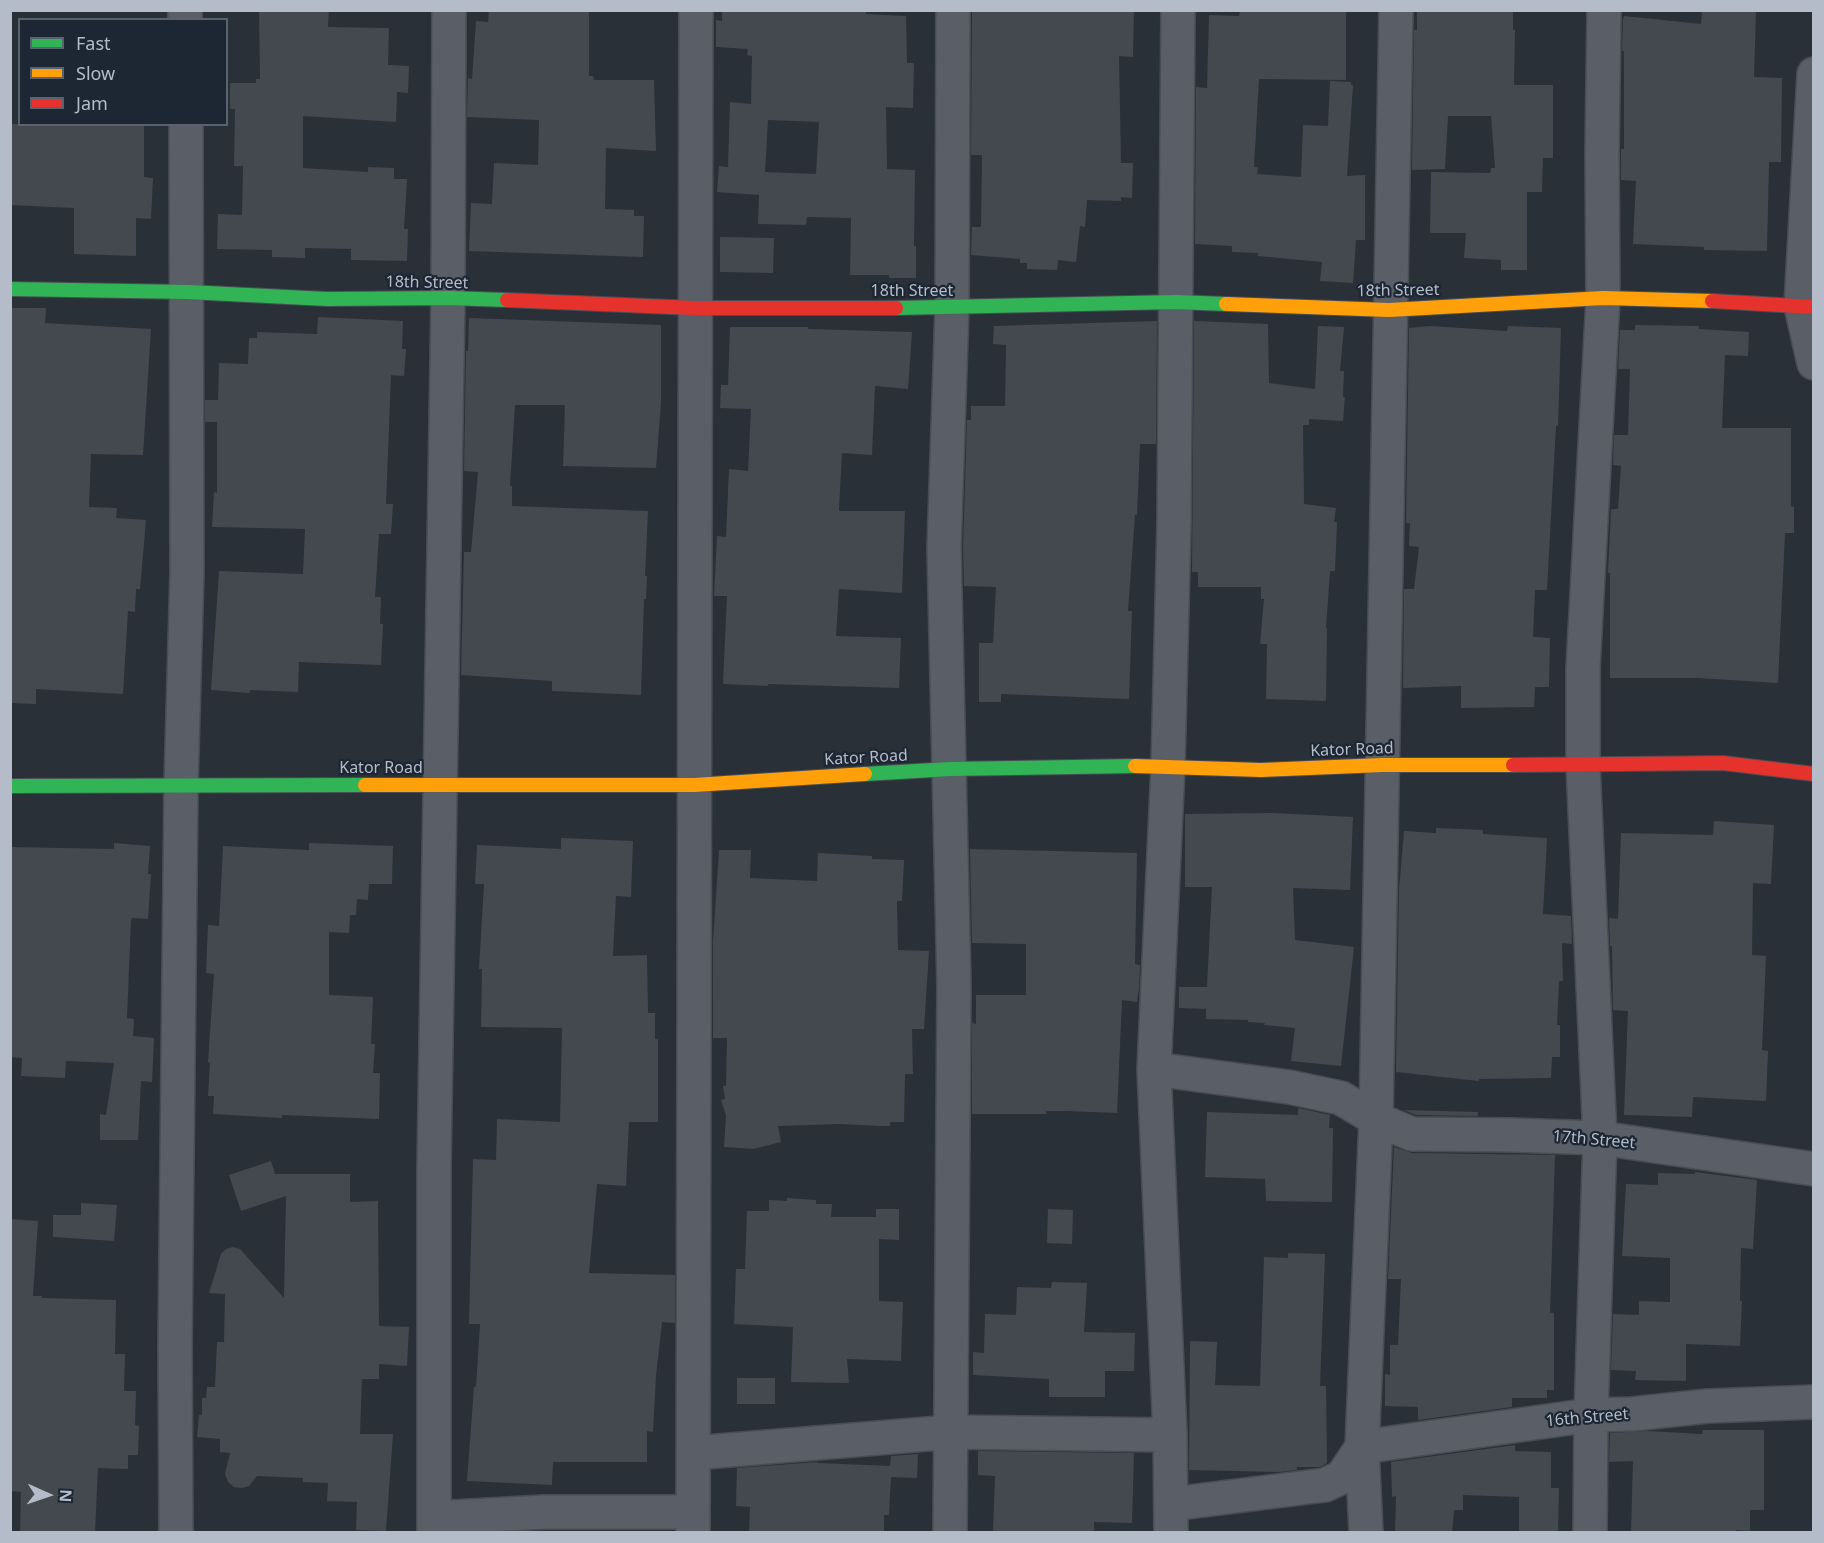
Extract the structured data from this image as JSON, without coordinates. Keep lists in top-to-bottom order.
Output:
{
  "streets": {
    "main road": ["18th Street", "Kator Road"],
    "street": ["17th Street", "16th Street"]
  },
  "legend": ["Fast", "Slow", "Jam"],
  "north": "right"
}
